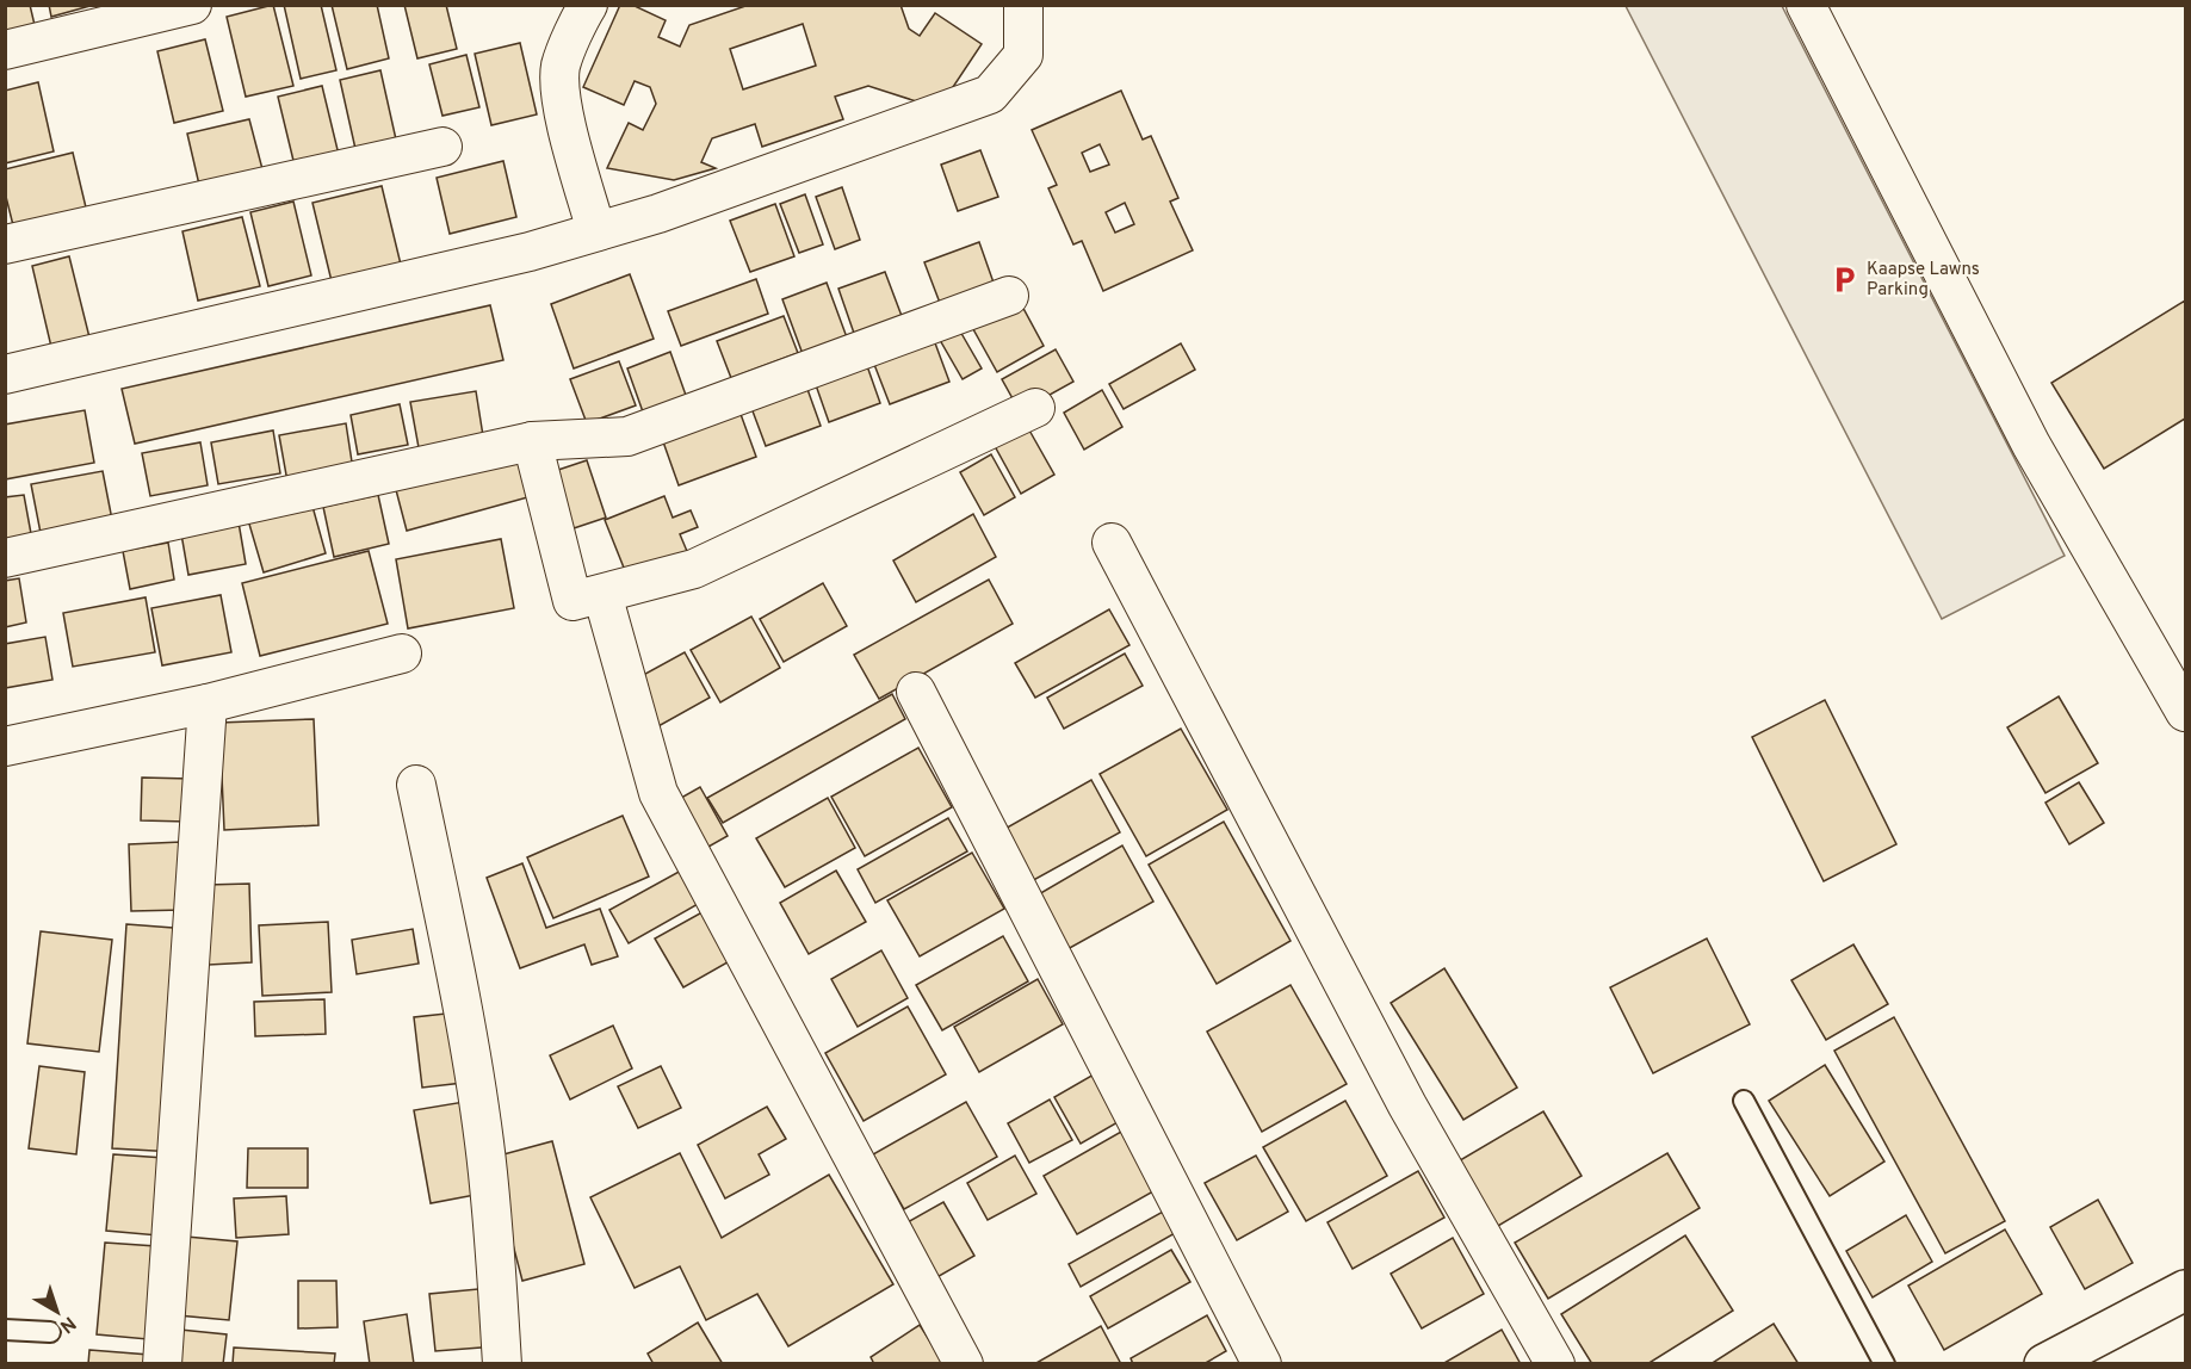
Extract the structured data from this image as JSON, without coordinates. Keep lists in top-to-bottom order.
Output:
{
  "places": {
    "parking": ["Kaapse Lawns Parking"]
  },
  "north": "bottom right"
}
